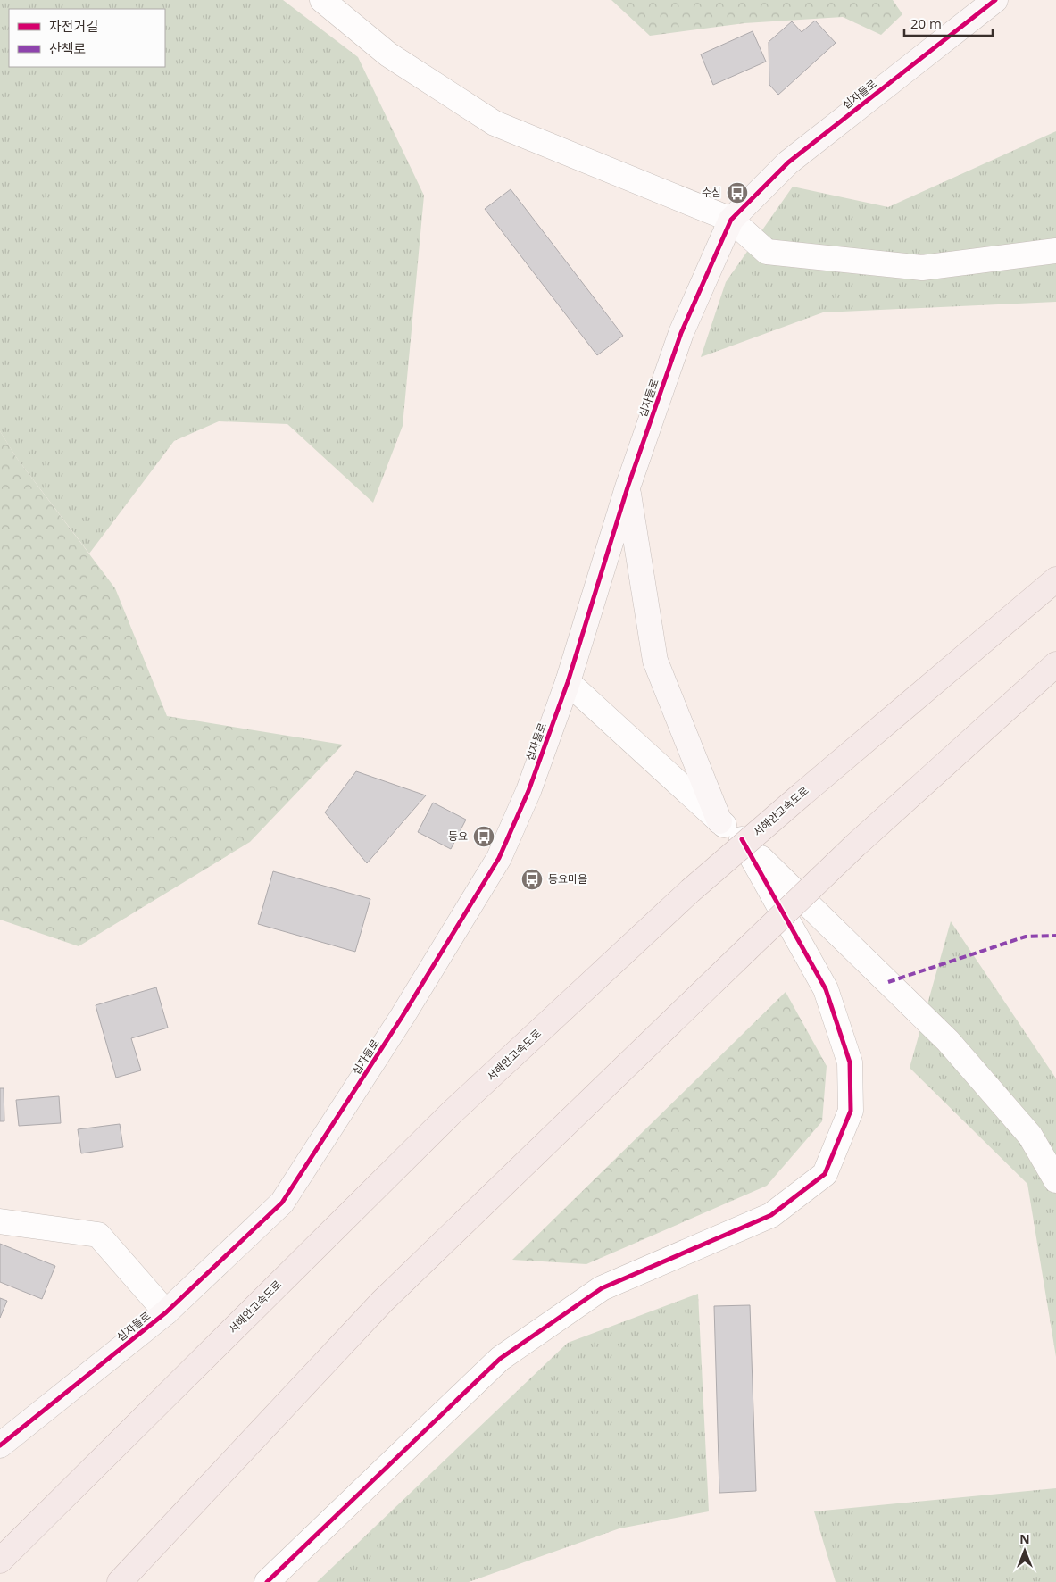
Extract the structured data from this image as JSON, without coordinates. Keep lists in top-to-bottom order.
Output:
{
  "streets": {
    "highway": ["서해안고속도로"],
    "main road": ["십자들로"]
  },
  "places": {
    "bus stop": ["수심", "동요", "동요마을"]
  },
  "legend": ["자전거길", "산책로"],
  "scale_bar": "20 m",
  "north": "top"
}
